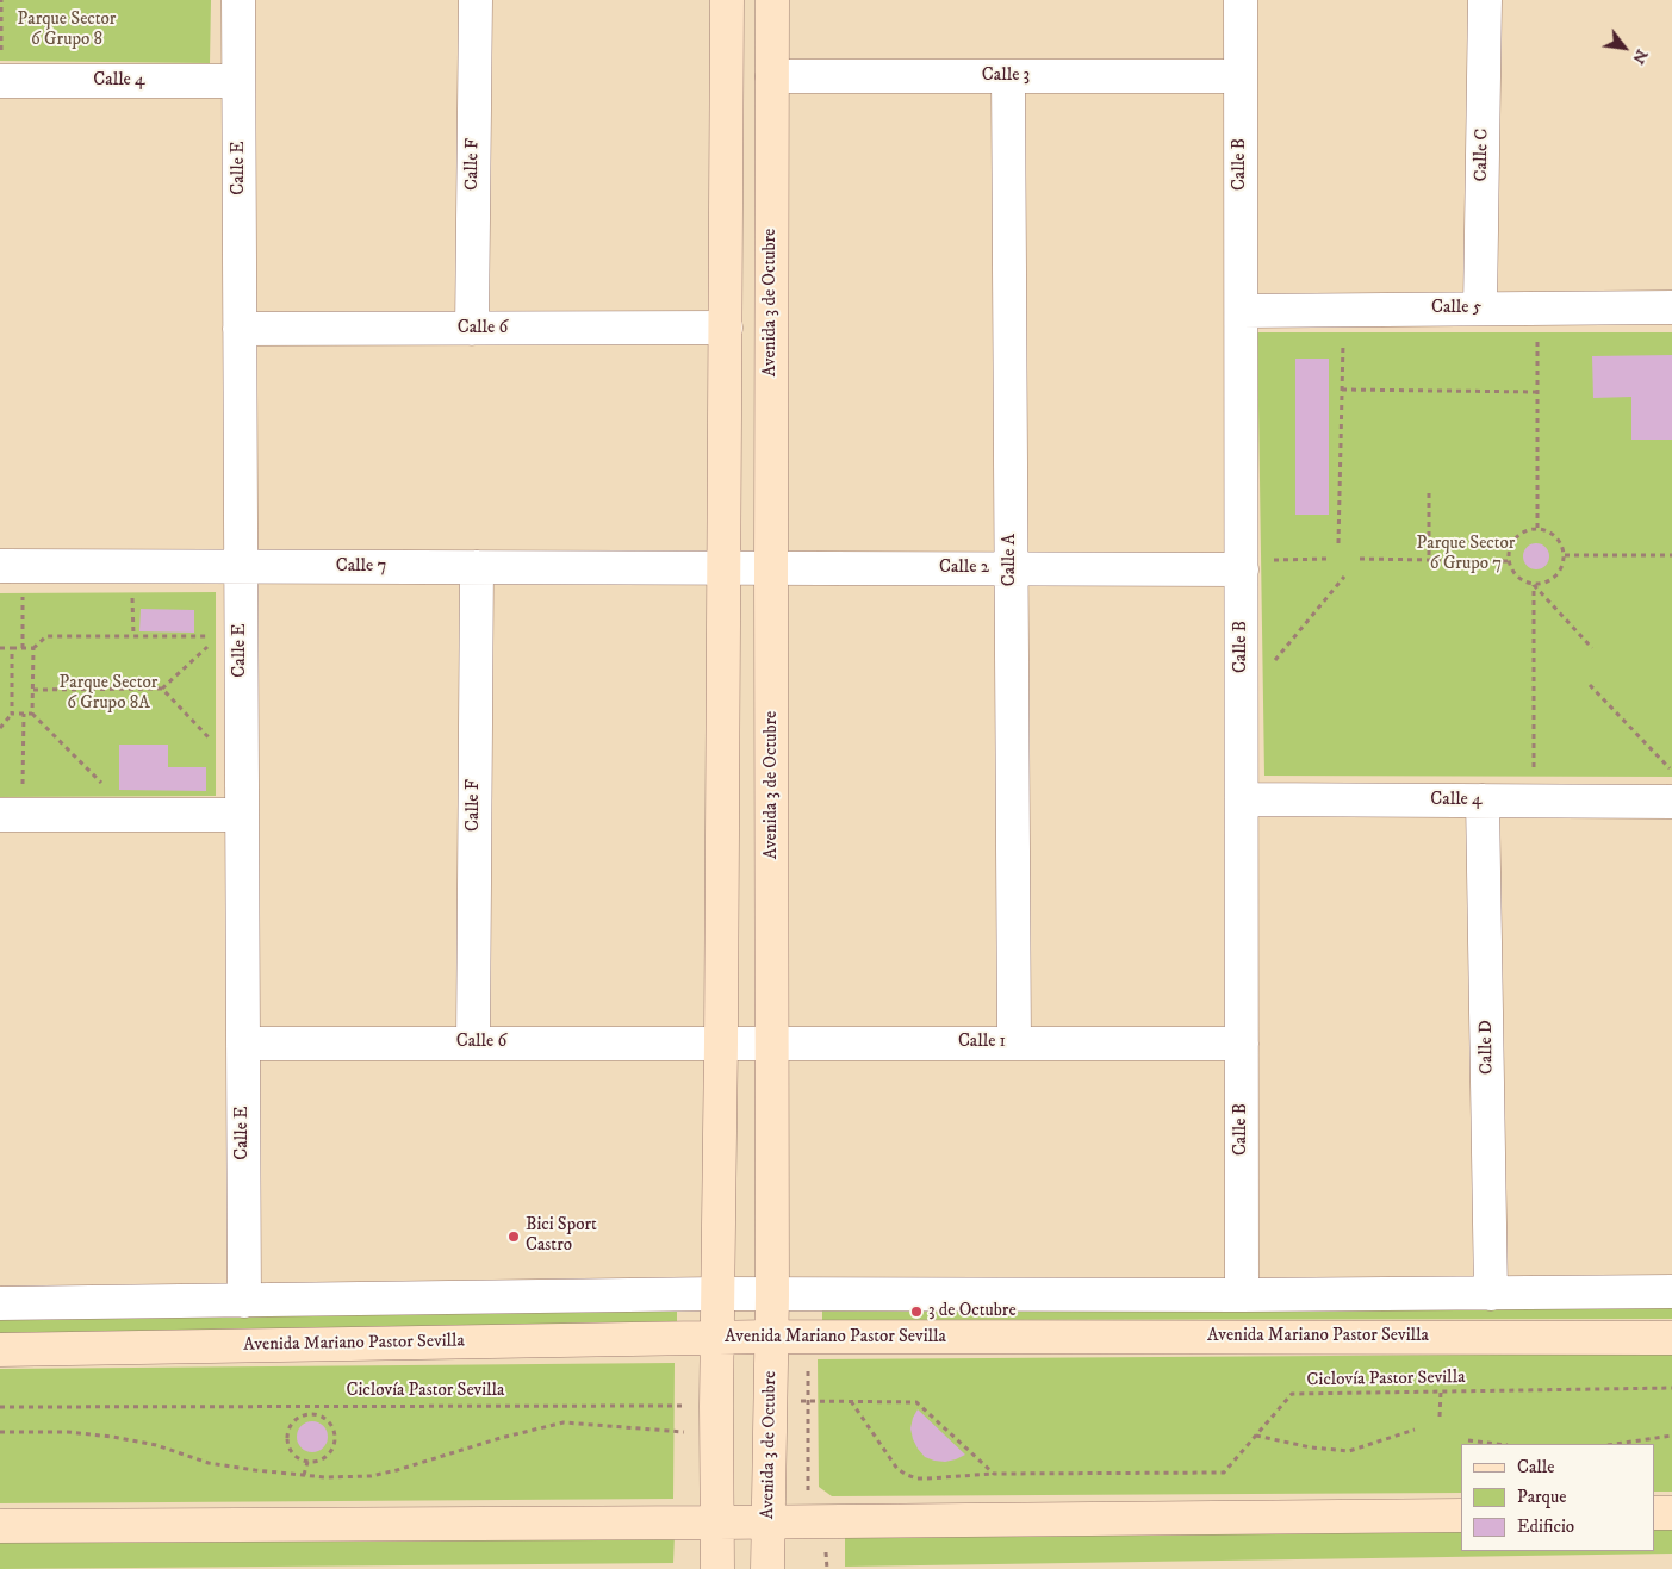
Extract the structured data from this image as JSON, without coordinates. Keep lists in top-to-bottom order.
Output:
{
  "streets": {
    "street": [
      "Calle 3",
      "Calle 4",
      "Calle C",
      "Calle F",
      "Calle B",
      "Calle E",
      "Avenida 3 de Octubre",
      "Calle 5",
      "Calle 6",
      "Calle A",
      "Calle 7",
      "Calle 2",
      "Calle 1",
      "Calle D",
      "Avenida Mariano Pastor Sevilla"
    ],
    "path": ["Ciclovía Pastor Sevilla"]
  },
  "crossings": [
    ["Calle 3", "Calle B"],
    ["Calle 3", "Avenida 3 de Octubre"],
    ["Calle 3", "Calle A"],
    ["Calle 4", "Calle B"],
    ["Calle 4", "Calle E"],
    ["Calle 4", "Calle D"],
    ["Calle C", "Calle 5"],
    ["Calle F", "Calle 6"],
    ["Calle F", "Calle 7"],
    ["Calle B", "Calle 5"],
    ["Calle B", "Calle 2"],
    ["Calle B", "Calle 1"],
    ["Calle E", "Calle 6"],
    ["Calle E", "Calle 7"],
    ["Avenida 3 de Octubre", "Calle 2"],
    ["Avenida 3 de Octubre", "Calle 1"],
    ["Avenida 3 de Octubre", "Avenida Mariano Pastor Sevilla"],
    ["Calle 6", "Calle 1"],
    ["Calle A", "Calle 2"],
    ["Calle A", "Calle 1"],
    ["Calle 7", "Calle 2"]
  ],
  "parks": ["Parque Sector 6 Grupo 8", "Parque Sector 6 Grupo 7", "Parque Sector 6 Grupo 8A"],
  "places": ["Bici Sport Castro", "3 de Octubre"],
  "legend": ["Calle", "Parque", "Edificio"],
  "north": "bottom right"
}
